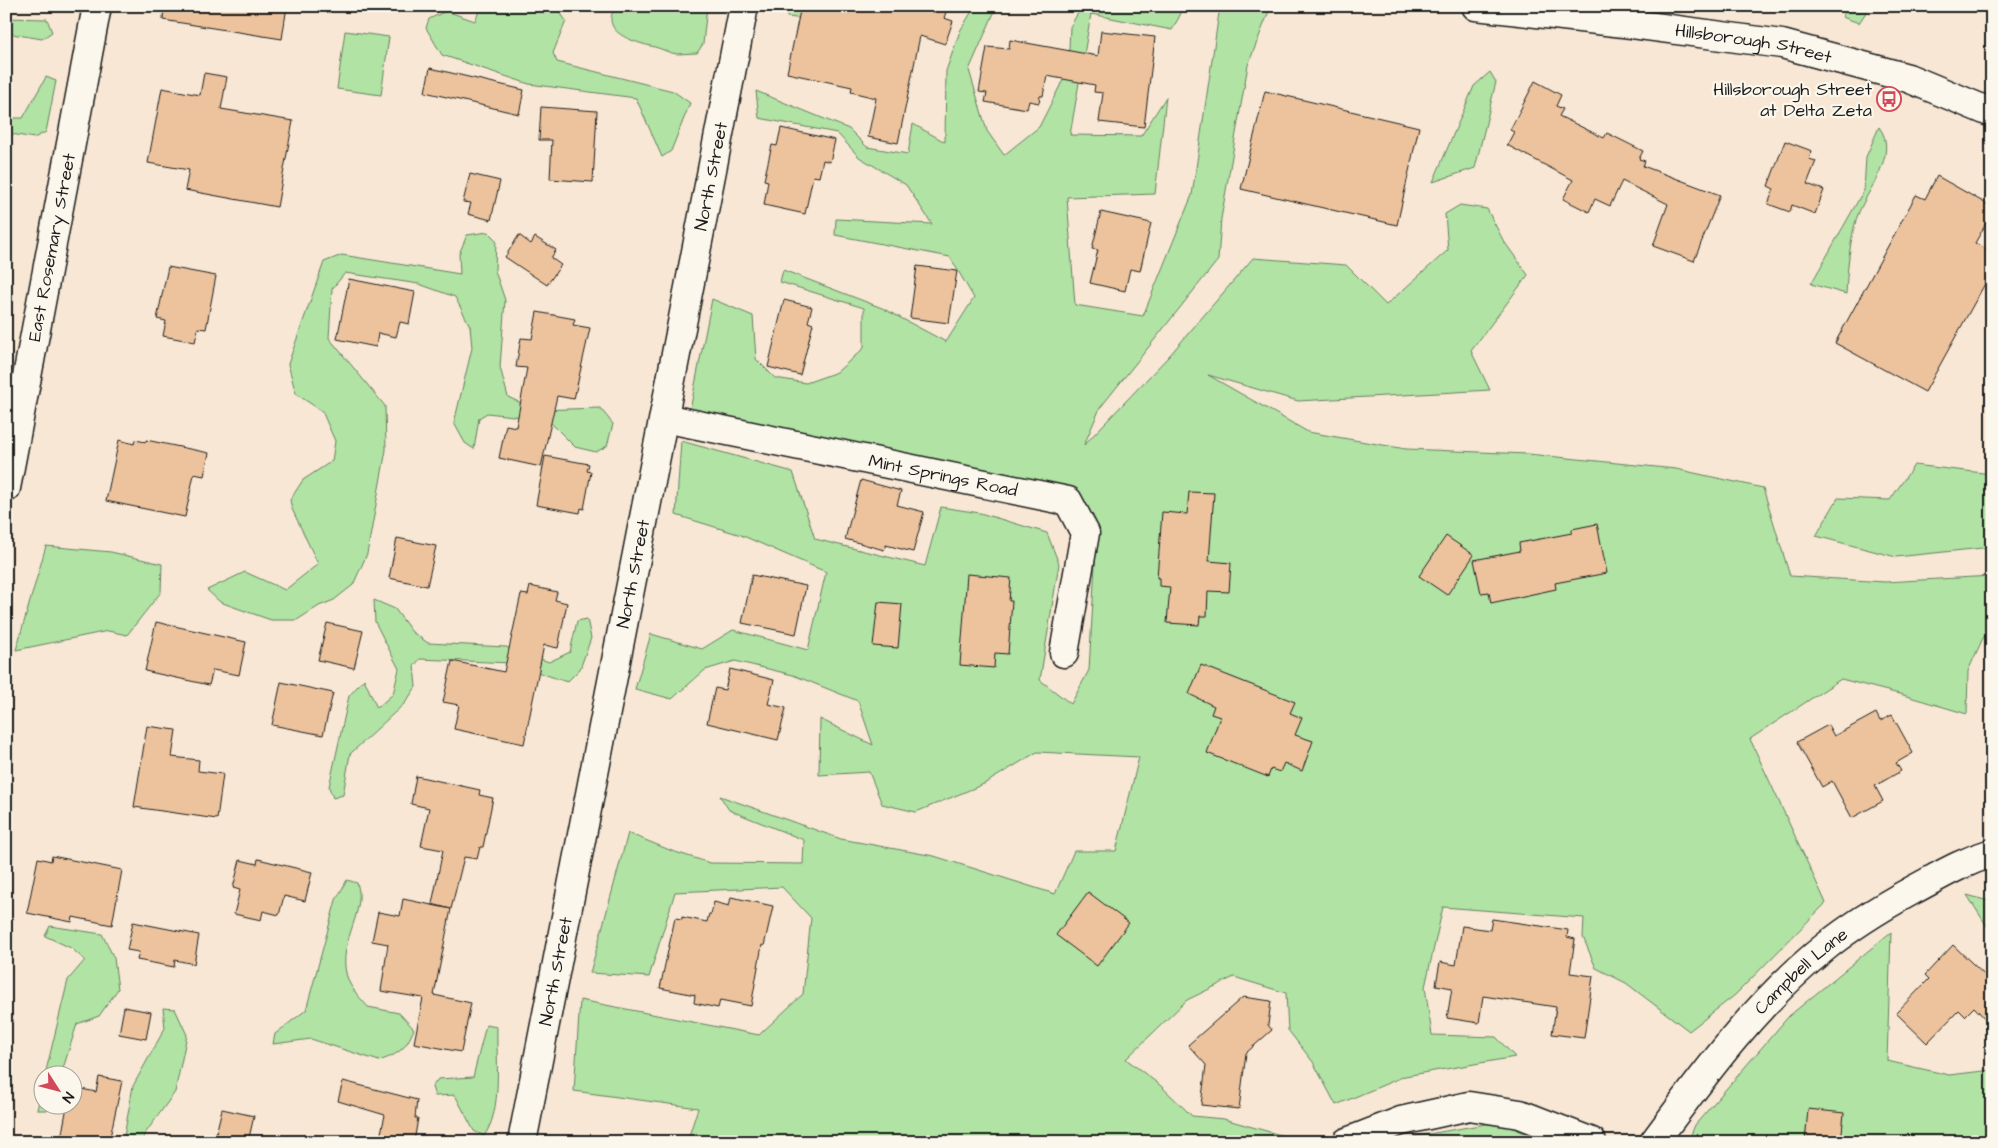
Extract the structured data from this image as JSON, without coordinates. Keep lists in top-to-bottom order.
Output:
{
  "streets": {
    "street": [
      "Hillsborough Street",
      "North Street",
      "East Rosemary Street",
      "Mint Springs Road",
      "Campbell Lane"
    ]
  },
  "crossings": [
    ["North Street", "Mint Springs Road"]
  ],
  "places": {
    "bus stop": ["Hillsborough Street at Delta Zeta"]
  },
  "north": "bottom right"
}
